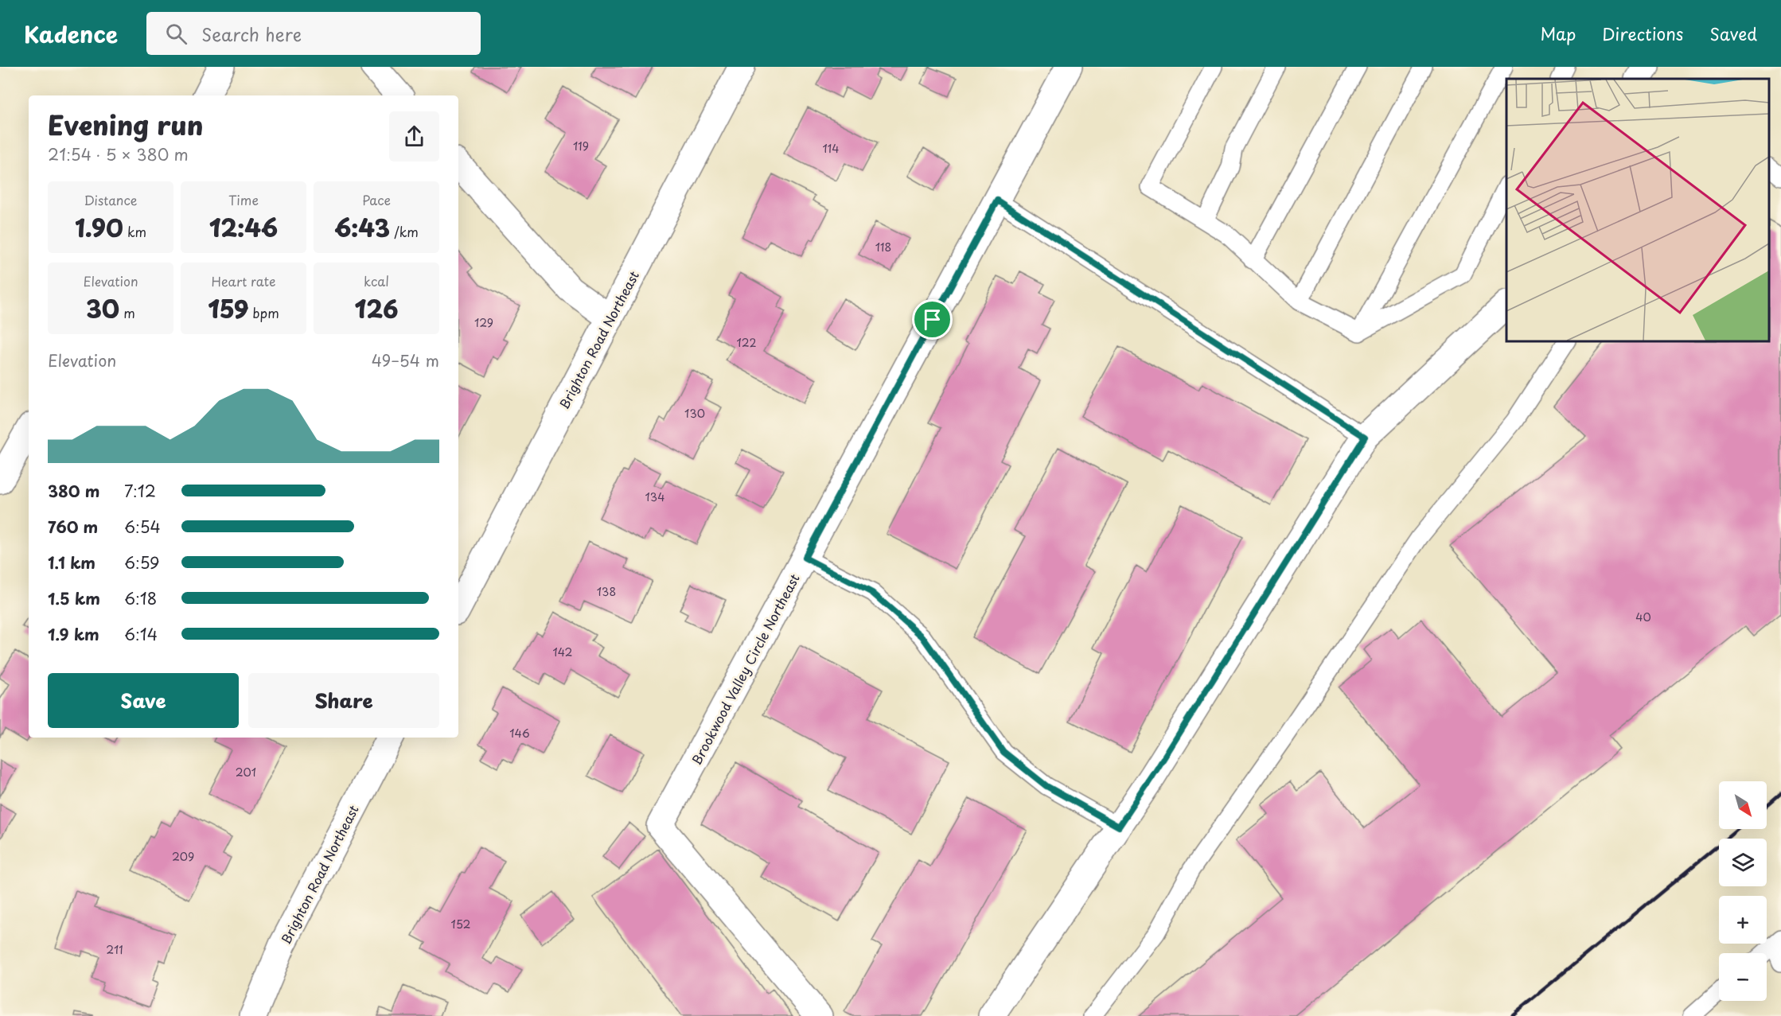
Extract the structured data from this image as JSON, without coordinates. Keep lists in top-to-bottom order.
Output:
{
  "streets": {
    "street": ["Brighton Road Northeast", "Brookwood Valley Circle Northeast"]
  },
  "house_numbers": [
    "119",
    "114",
    "118",
    "129",
    "122",
    "130",
    "134",
    "138",
    "40",
    "142",
    "146",
    "201",
    "209",
    "152",
    "211"
  ],
  "north": "bottom right",
  "page": {
    "header": "Kadence",
    "search": "Search here",
    "nav": ["Map", "Directions", "Saved"],
    "heading": ["Evening run", "21:54 · 5 × 380 m"],
    "stats": [
      ["Distance", "1.90 km"],
      ["Time", "12:46"],
      ["Pace", "6:43 /km"],
      ["Elevation", "30 m"],
      ["Heart rate", "159 bpm"],
      ["kcal", "126"]
    ],
    "chart": ["Elevation", "49–54 m"],
    "list": [
      {
        "name": "380 m",
        "note": "7:12"
      },
      {
        "name": "760 m",
        "note": "6:54"
      },
      {
        "name": "1.1 km",
        "note": "6:59"
      },
      {
        "name": "1.5 km",
        "note": "6:18"
      },
      {
        "name": "1.9 km",
        "note": "6:14"
      }
    ],
    "buttons": ["Save", "Share"],
    "map_buttons": ["+", "−"]
  }
}
